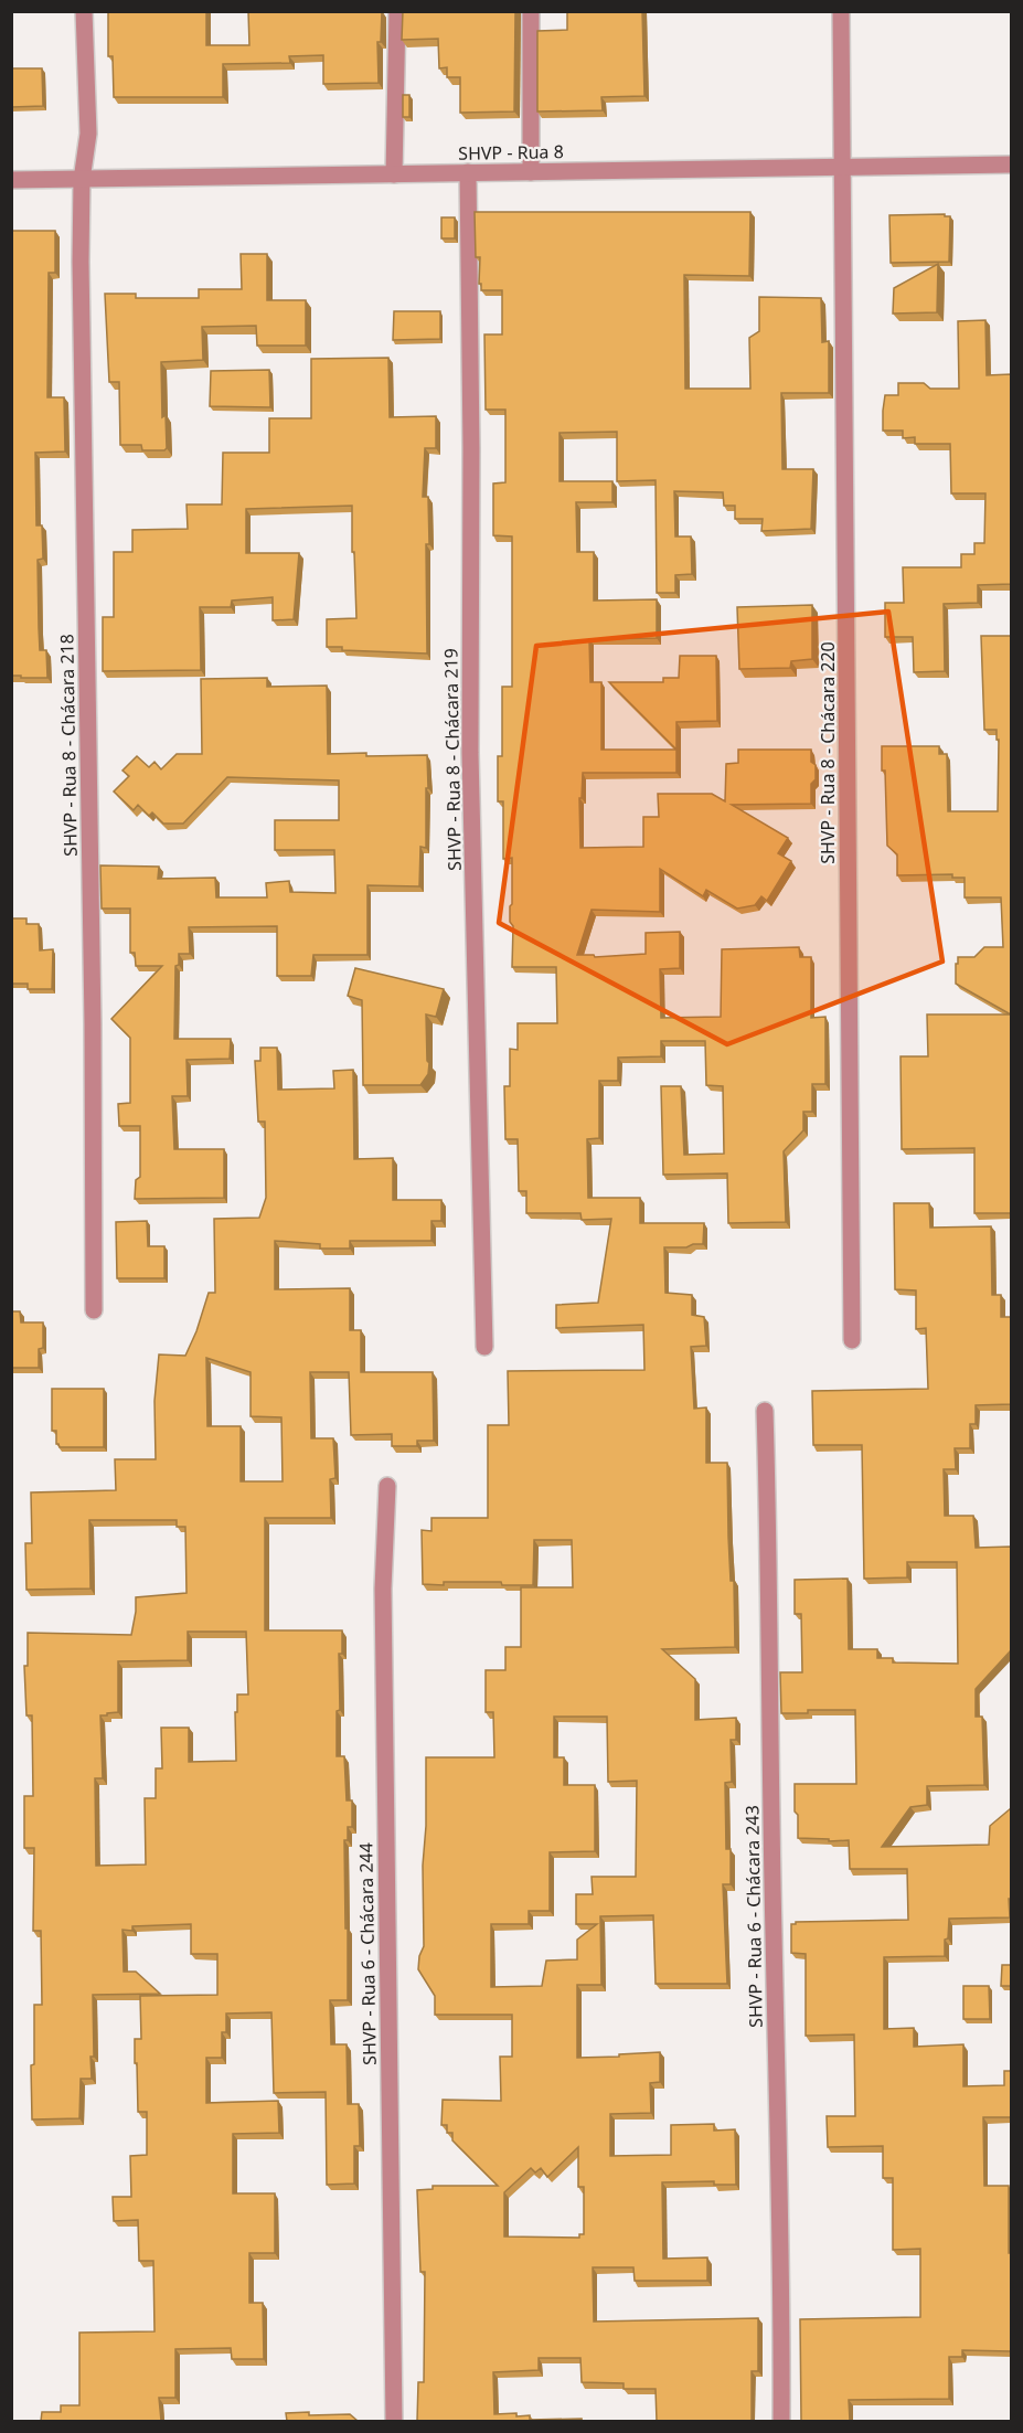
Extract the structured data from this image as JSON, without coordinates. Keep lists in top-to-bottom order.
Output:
{
  "streets": {
    "street": [
      "SHVP - Rua 8",
      "SHVP - Rua 8 - Chácara 218",
      "SHVP - Rua 8 - Chácara 220",
      "SHVP - Rua 8 - Chácara 219",
      "SHVP - Rua 6 - Chácara 243",
      "SHVP - Rua 6 - Chácara 244"
    ]
  },
  "crossings": [
    ["SHVP - Rua 8", "SHVP - Rua 8 - Chácara 218"],
    ["SHVP - Rua 8", "SHVP - Rua 8 - Chácara 220"],
    ["SHVP - Rua 8", "SHVP - Rua 8 - Chácara 219"]
  ]
}
